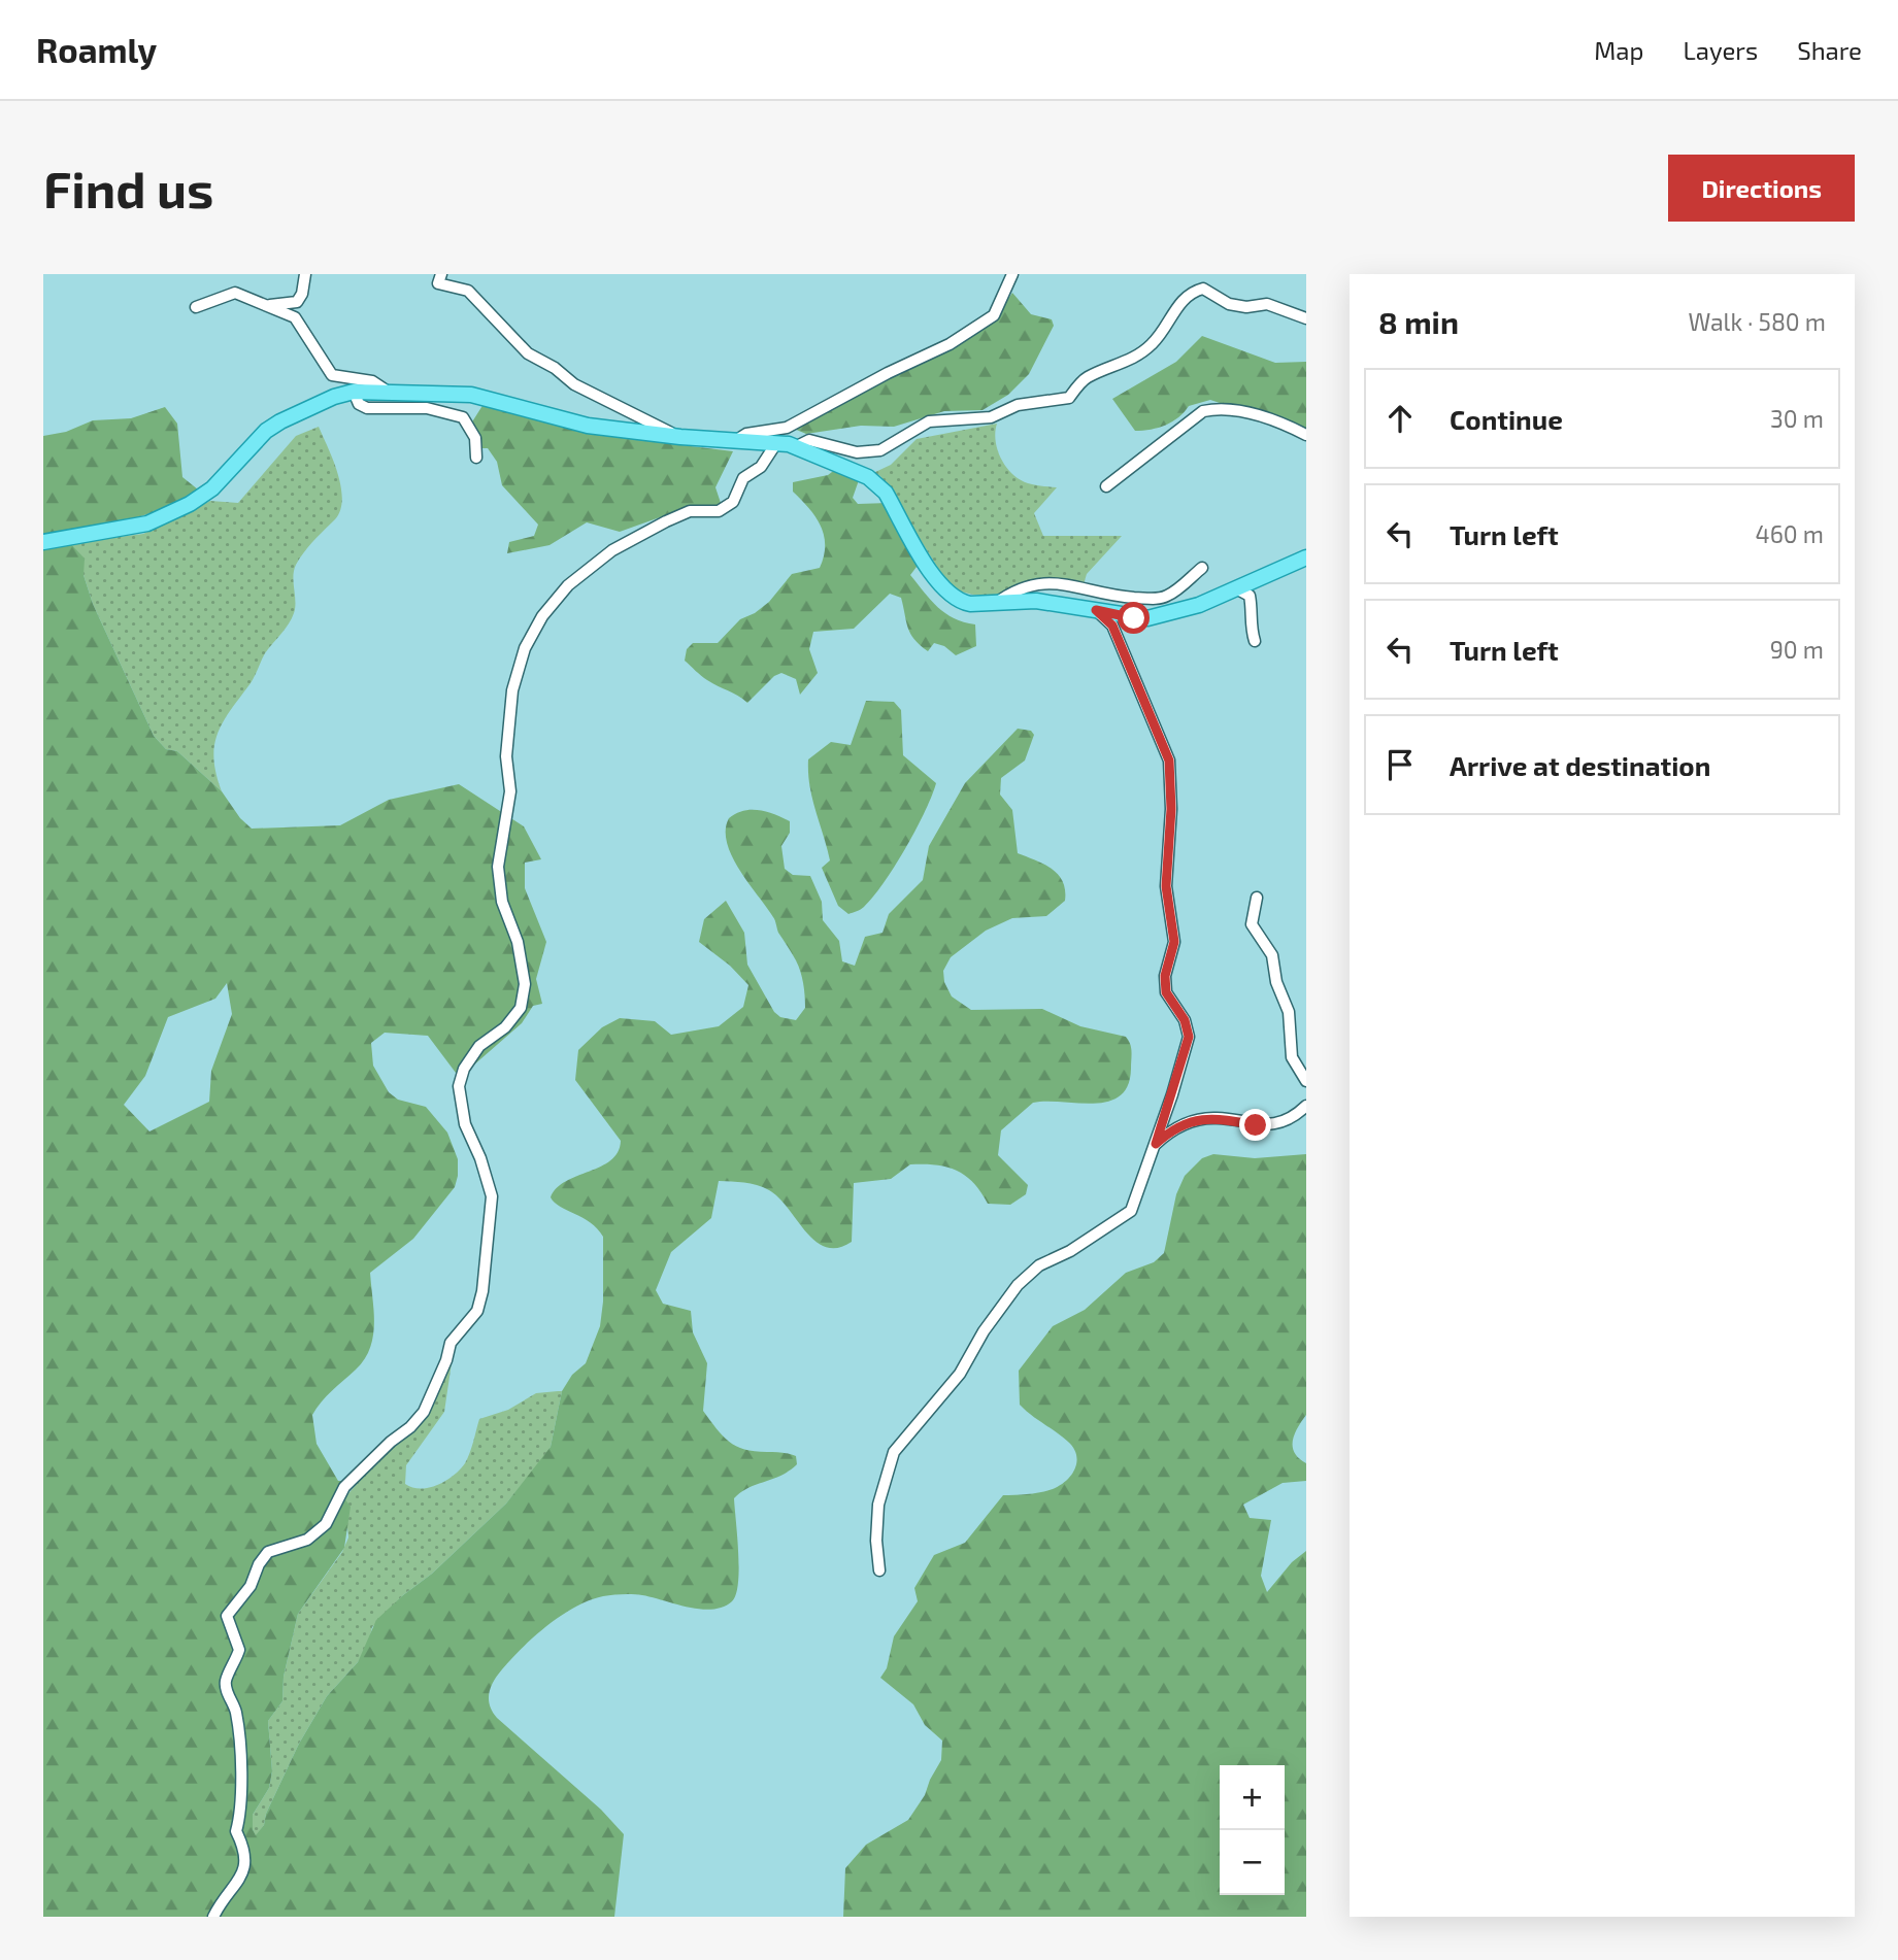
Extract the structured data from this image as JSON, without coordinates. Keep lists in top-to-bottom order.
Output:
{
  "page": {
    "header": "Roamly",
    "nav": ["Map", "Layers", "Share"],
    "buttons": "Directions",
    "title": "Find us",
    "heading": ["8 min", "Walk · 580 m"],
    "list": [
      ["Continue", "30 m"],
      ["Turn left", "460 m"],
      ["Turn left", "90 m"],
      "Arrive at destination"
    ],
    "map_buttons": ["+", "−"]
  }
}
